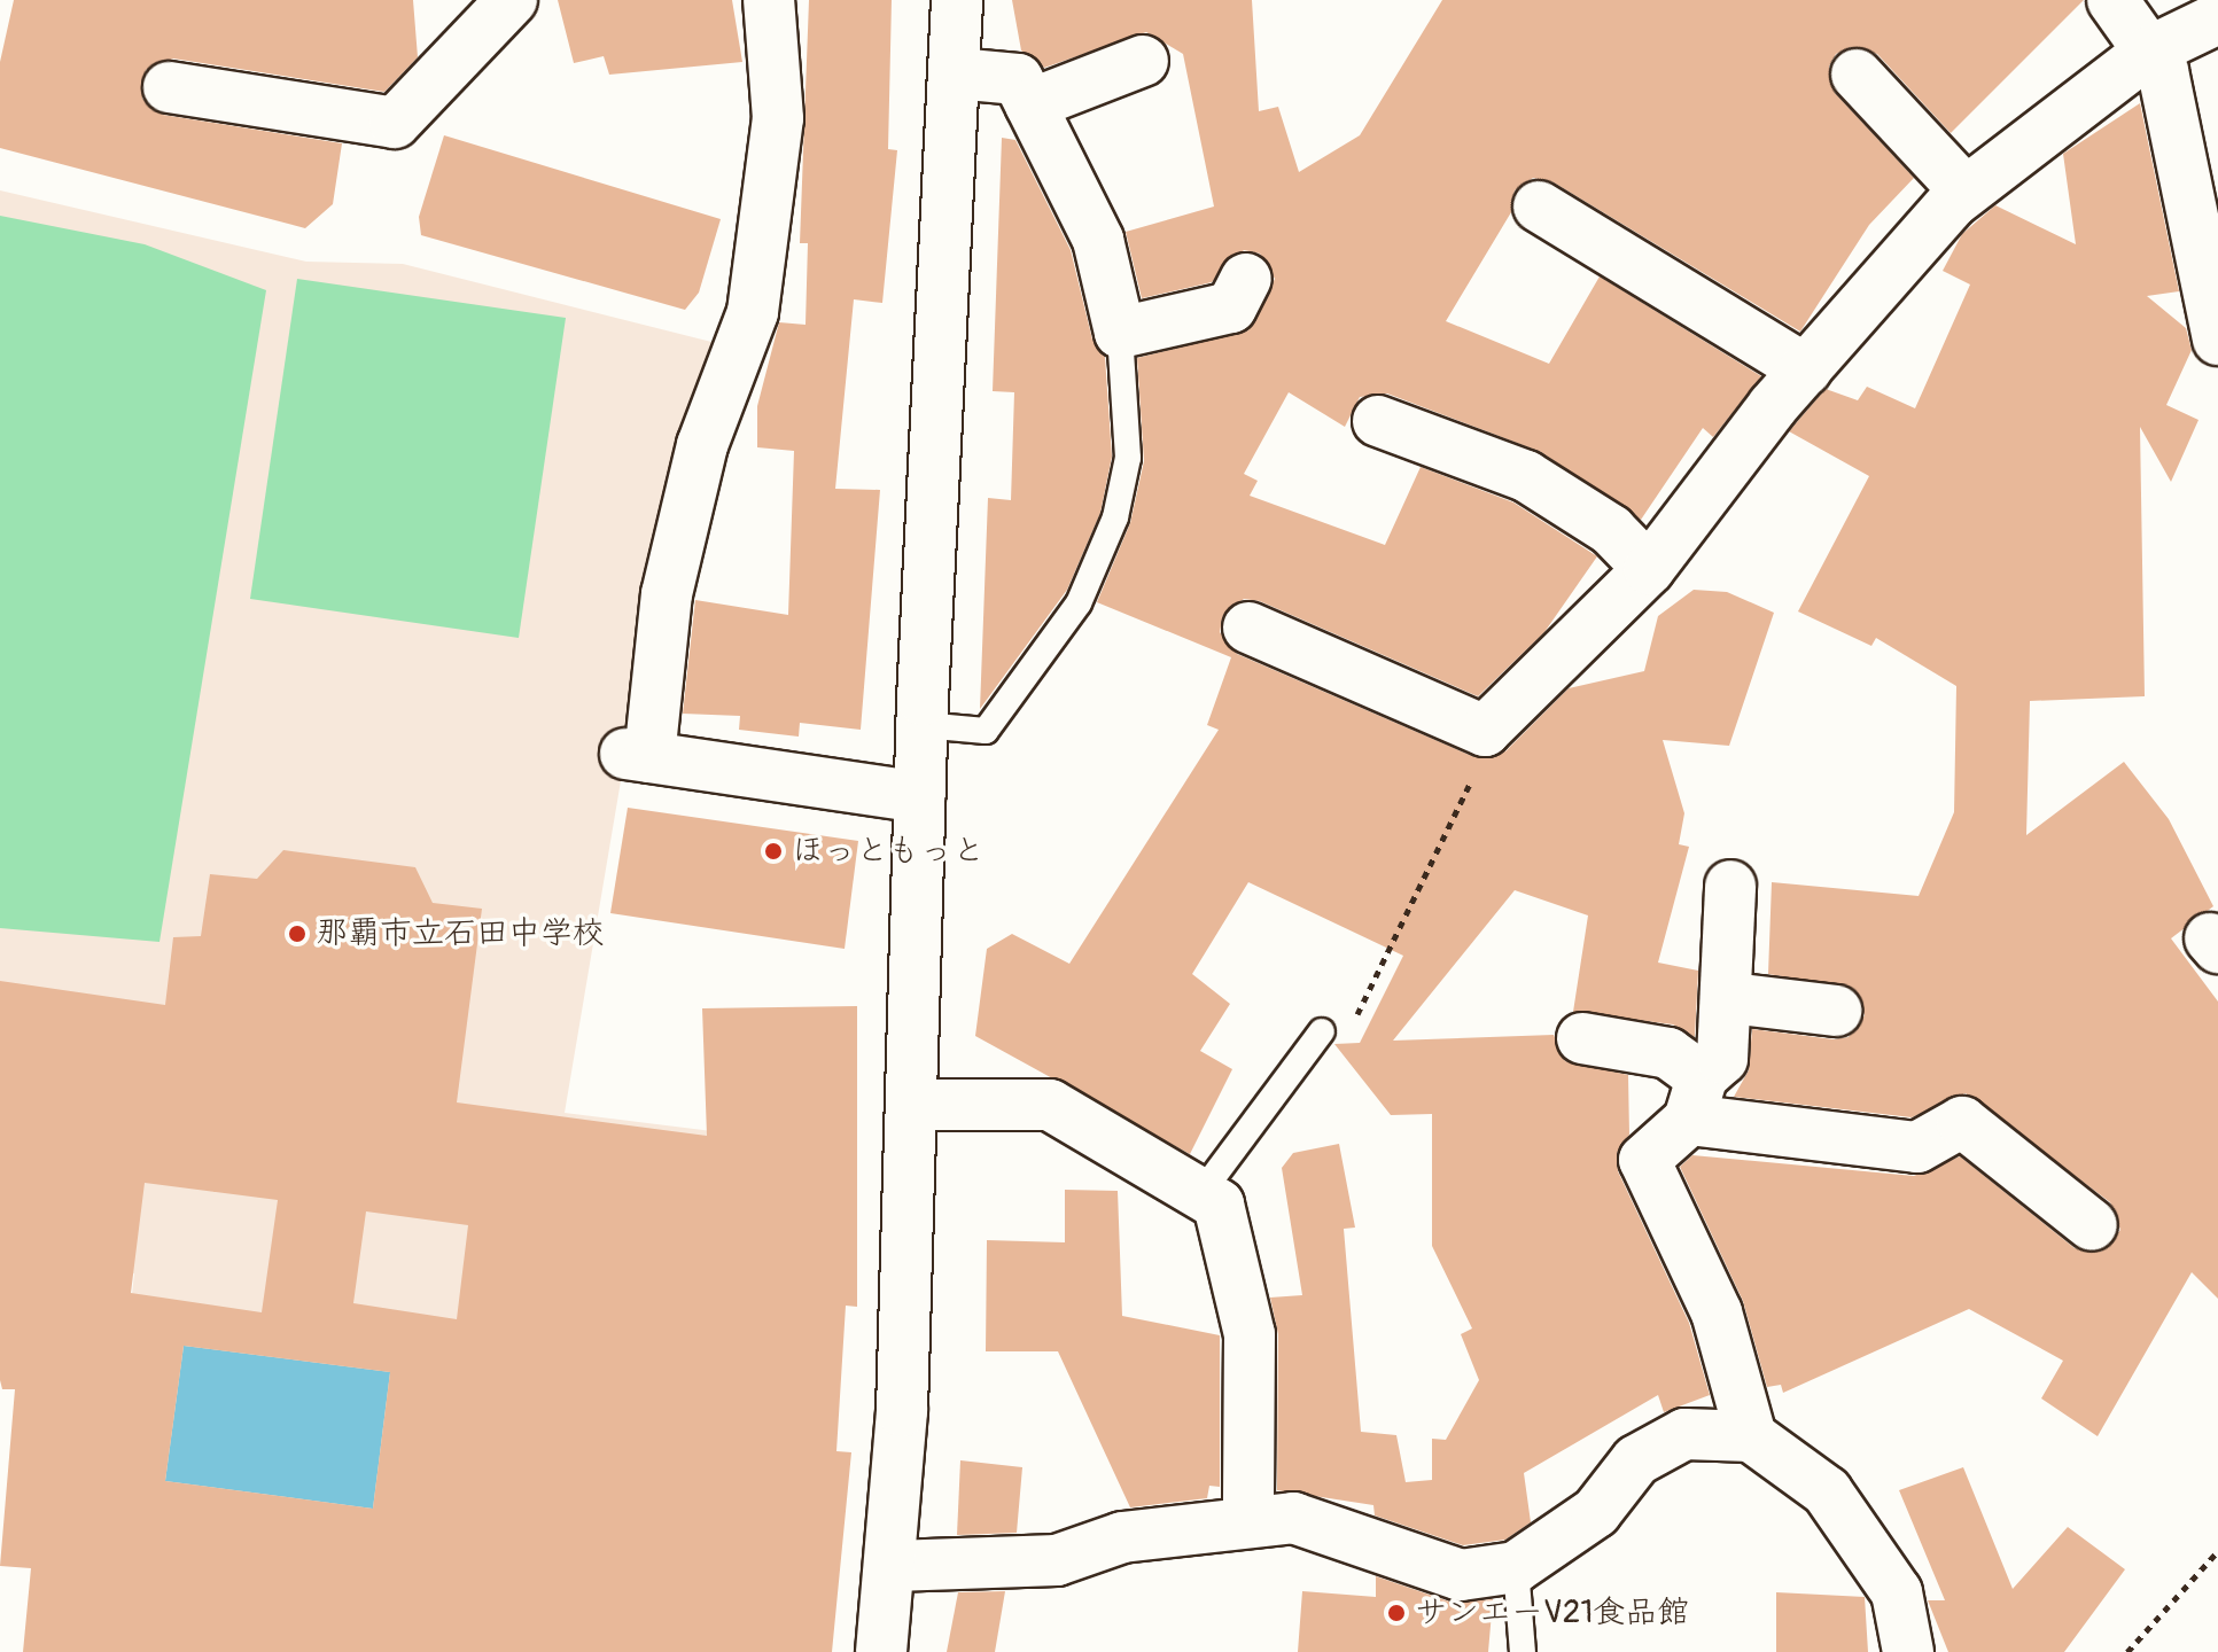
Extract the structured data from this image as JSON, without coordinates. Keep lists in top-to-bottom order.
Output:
{
  "places": ["ほっともっと", "那覇市立石田中学校", "サンエーV21食品館"]
}
